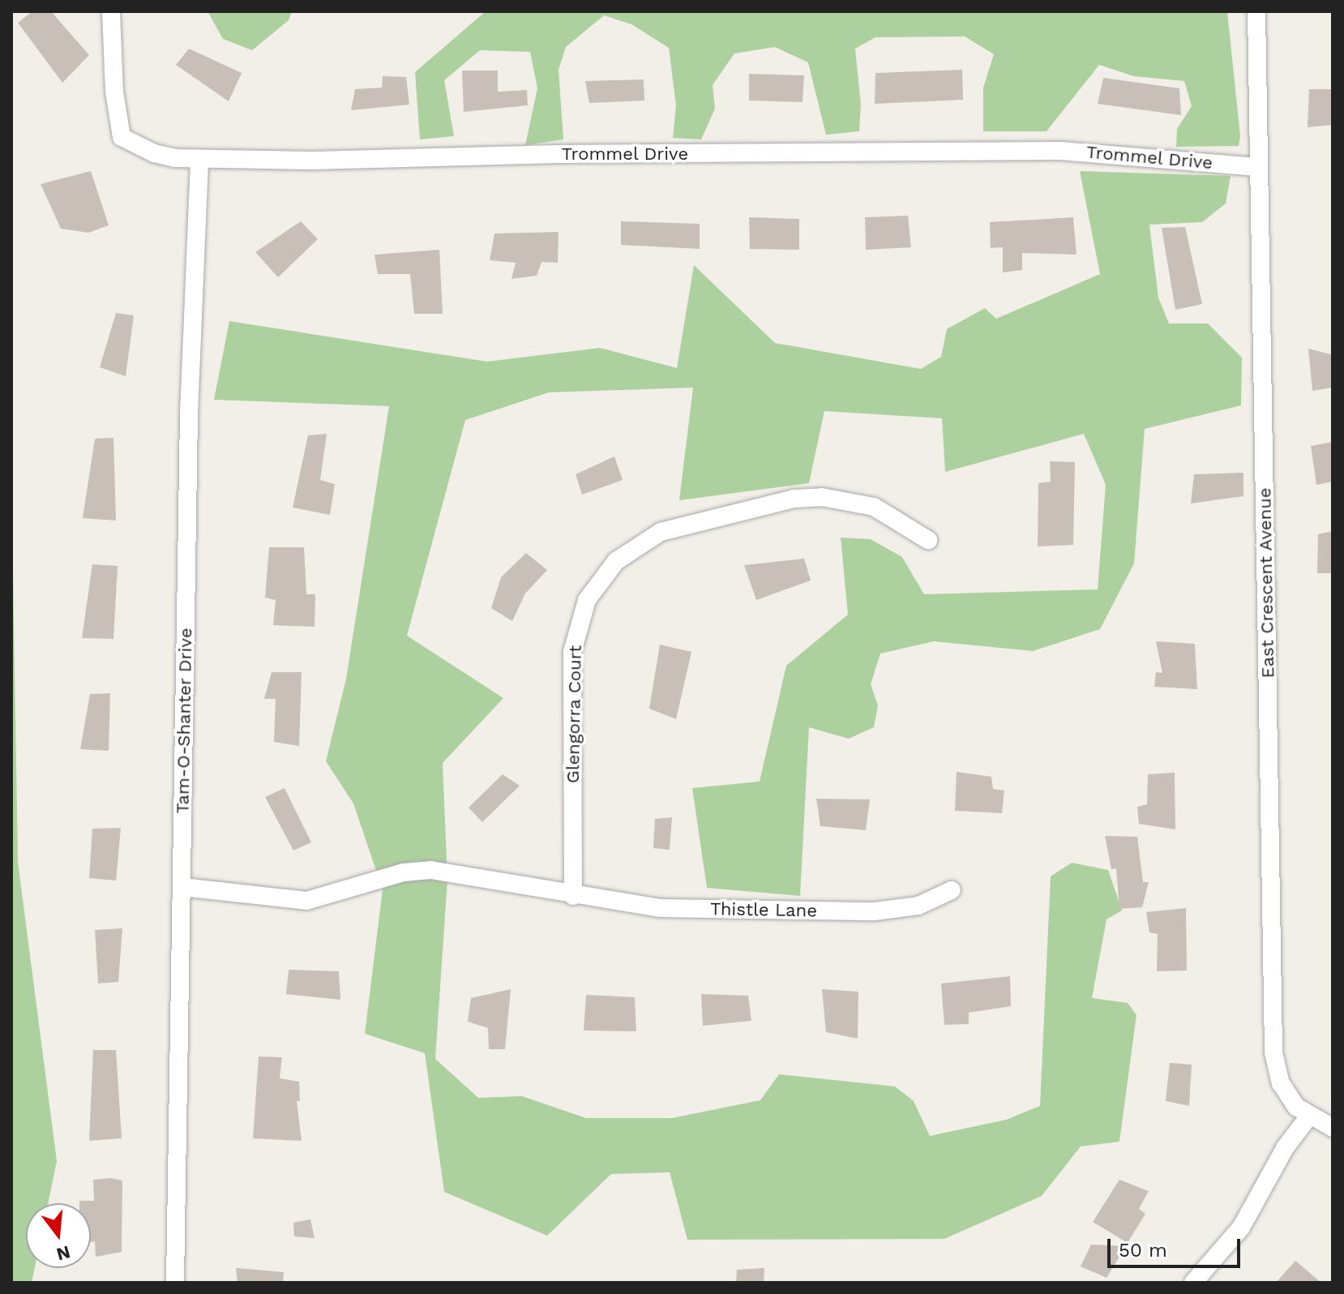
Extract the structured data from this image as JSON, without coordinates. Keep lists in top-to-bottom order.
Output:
{
  "streets": {
    "street": [
      "Trommel Drive",
      "East Crescent Avenue",
      "Glengorra Court",
      "Tam-O-Shanter Drive",
      "Thistle Lane"
    ]
  },
  "crossings": [
    ["Trommel Drive", "East Crescent Avenue"],
    ["Trommel Drive", "Tam-O-Shanter Drive"],
    ["Glengorra Court", "Thistle Lane"]
  ],
  "scale_bar": "50 m",
  "north": "bottom"
}
